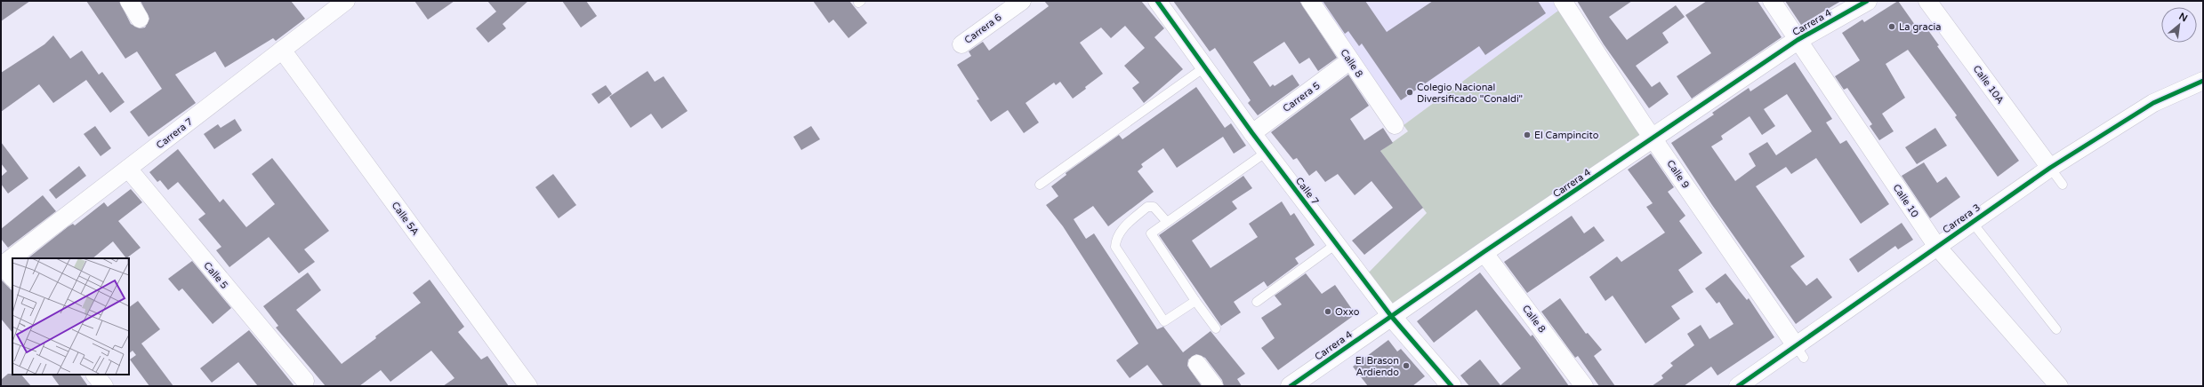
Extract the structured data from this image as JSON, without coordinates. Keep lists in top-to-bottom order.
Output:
{
  "streets": {
    "street": [
      "Carrera 4",
      "Carrera 6",
      "Calle 8",
      "Calle 10A",
      "Carrera 5",
      "Carrera 7",
      "Calle 9",
      "Calle 7",
      "Calle 10",
      "Calle 5A",
      "Carrera 3",
      "Calle 5"
    ]
  },
  "crossings": [
    ["Carrera 4", "Calle 8"],
    ["Carrera 4", "Calle 9"],
    ["Carrera 4", "Calle 7"],
    ["Carrera 4", "Calle 10"],
    ["Calle 8", "Carrera 5"],
    ["Calle 10A", "Carrera 3"],
    ["Carrera 5", "Calle 7"],
    ["Carrera 7", "Calle 5A"],
    ["Carrera 7", "Calle 5"],
    ["Calle 9", "Carrera 3"],
    ["Calle 10", "Carrera 3"]
  ],
  "places": [
    "La gracia",
    "Colegio Nacional Diversificado \"Conaldi\"",
    "El Campincito",
    "Oxxo",
    "El Brason Ardiendo"
  ],
  "north": "top right"
}
